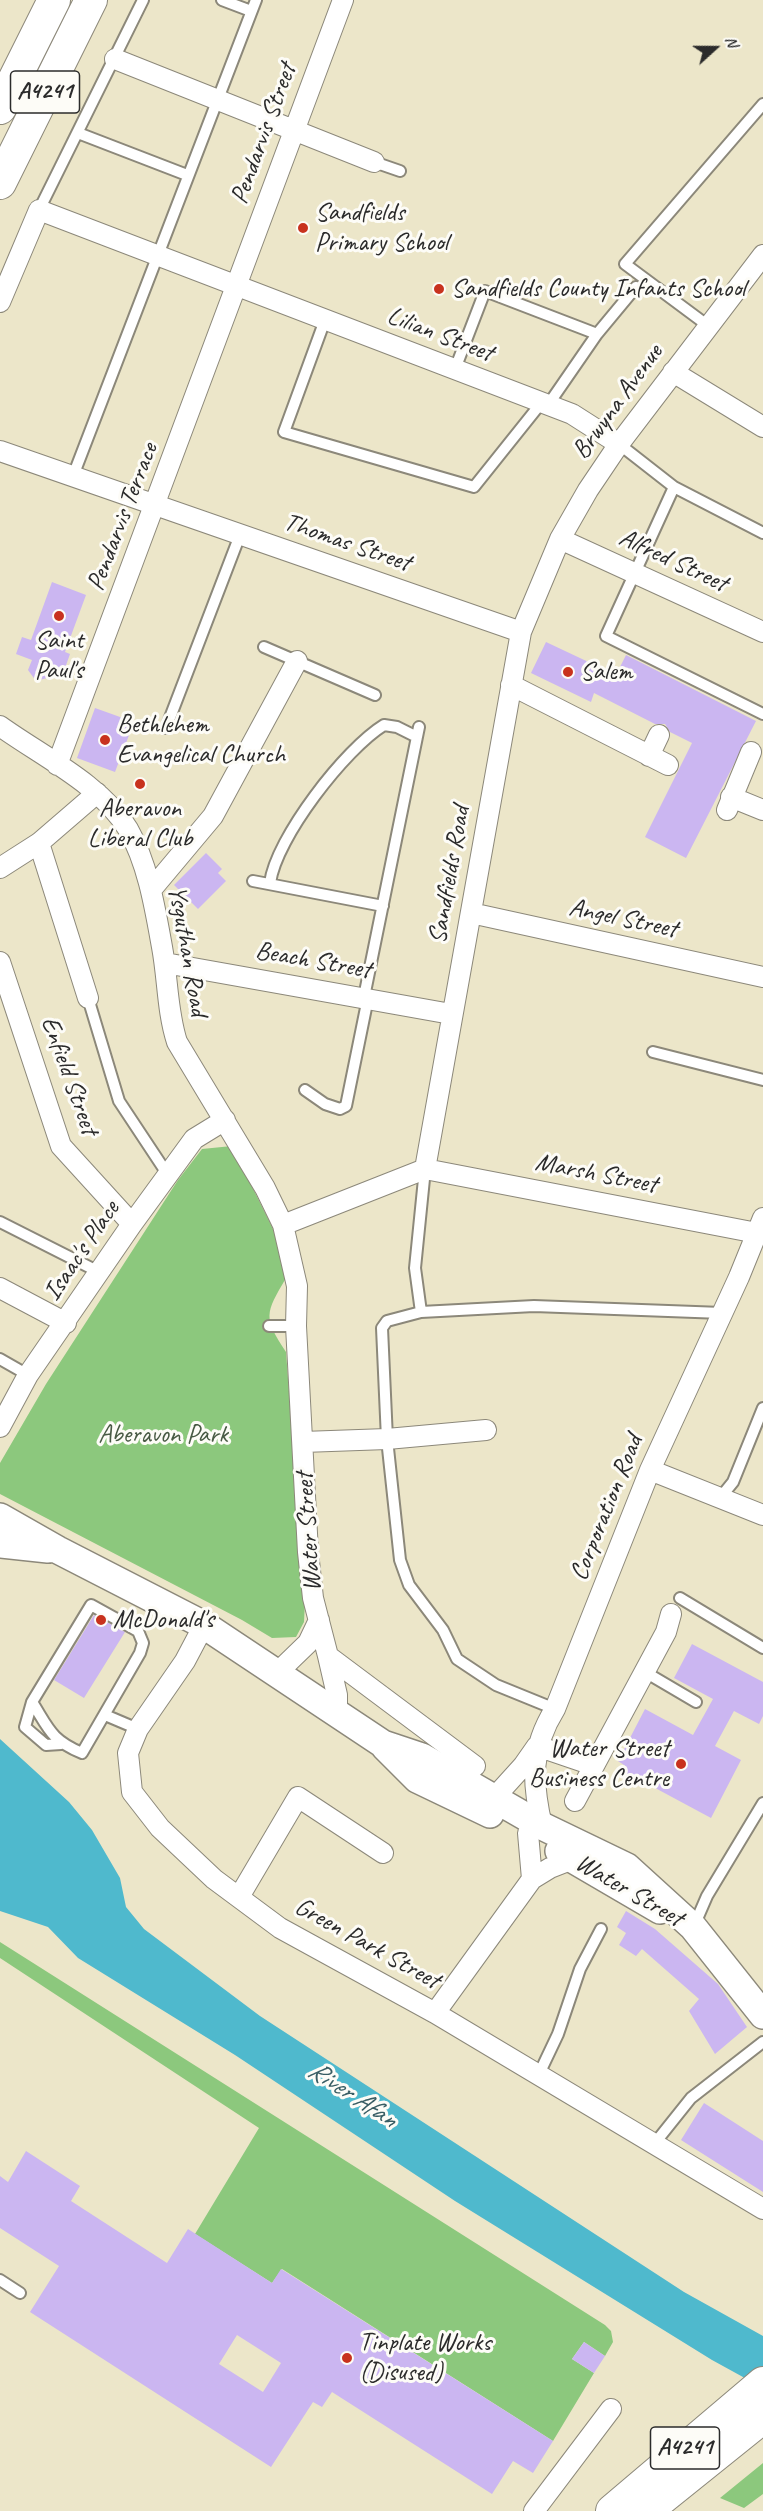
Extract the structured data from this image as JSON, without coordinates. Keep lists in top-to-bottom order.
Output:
{
  "streets": {
    "main road": ["A4241"],
    "street": [
      "Pendarvis Street",
      "Lilian Street",
      "Brwyna Avenue",
      "Pendarvis Terrace",
      "Thomas Street",
      "Alfred Street",
      "Sandfields Road",
      "Angel Street",
      "Ysguthan Road",
      "Beach Street",
      "Enfield Street",
      "Marsh Street",
      "Isaac's Place",
      "Corporation Road",
      "Water Street",
      "Green Park Street"
    ]
  },
  "crossings": [
    ["Pendarvis Street", "Lilian Street"],
    ["Pendarvis Street", "Pendarvis Terrace"],
    ["Lilian Street", "Brwyna Avenue"],
    ["Lilian Street", "Pendarvis Terrace"],
    ["Brwyna Avenue", "Alfred Street"],
    ["Brwyna Avenue", "Sandfields Road"],
    ["Pendarvis Terrace", "Thomas Street"],
    ["Pendarvis Terrace", "Ysguthan Road"],
    ["Thomas Street", "Sandfields Road"],
    ["Sandfields Road", "Angel Street"],
    ["Sandfields Road", "Beach Street"],
    ["Sandfields Road", "Marsh Street"],
    ["Ysguthan Road", "Beach Street"],
    ["Ysguthan Road", "Isaac's Place"],
    ["Ysguthan Road", "Water Street"],
    ["Enfield Street", "Isaac's Place"],
    ["Marsh Street", "Corporation Road"],
    ["Corporation Road", "Water Street"],
    ["Water Street", "Green Park Street"]
  ],
  "water": ["River Afan"],
  "parks": ["Aberavon Park"],
  "places": [
    "Sandfields Primary School",
    "Sandfields County Infants School",
    "Saint Paul's",
    "Salem",
    "Bethlehem Evangelical Church",
    "Aberavon Liberal Club",
    "McDonald's",
    "Water Street Business Centre",
    "Tinplate Works (Disused)"
  ],
  "north": "right"
}
